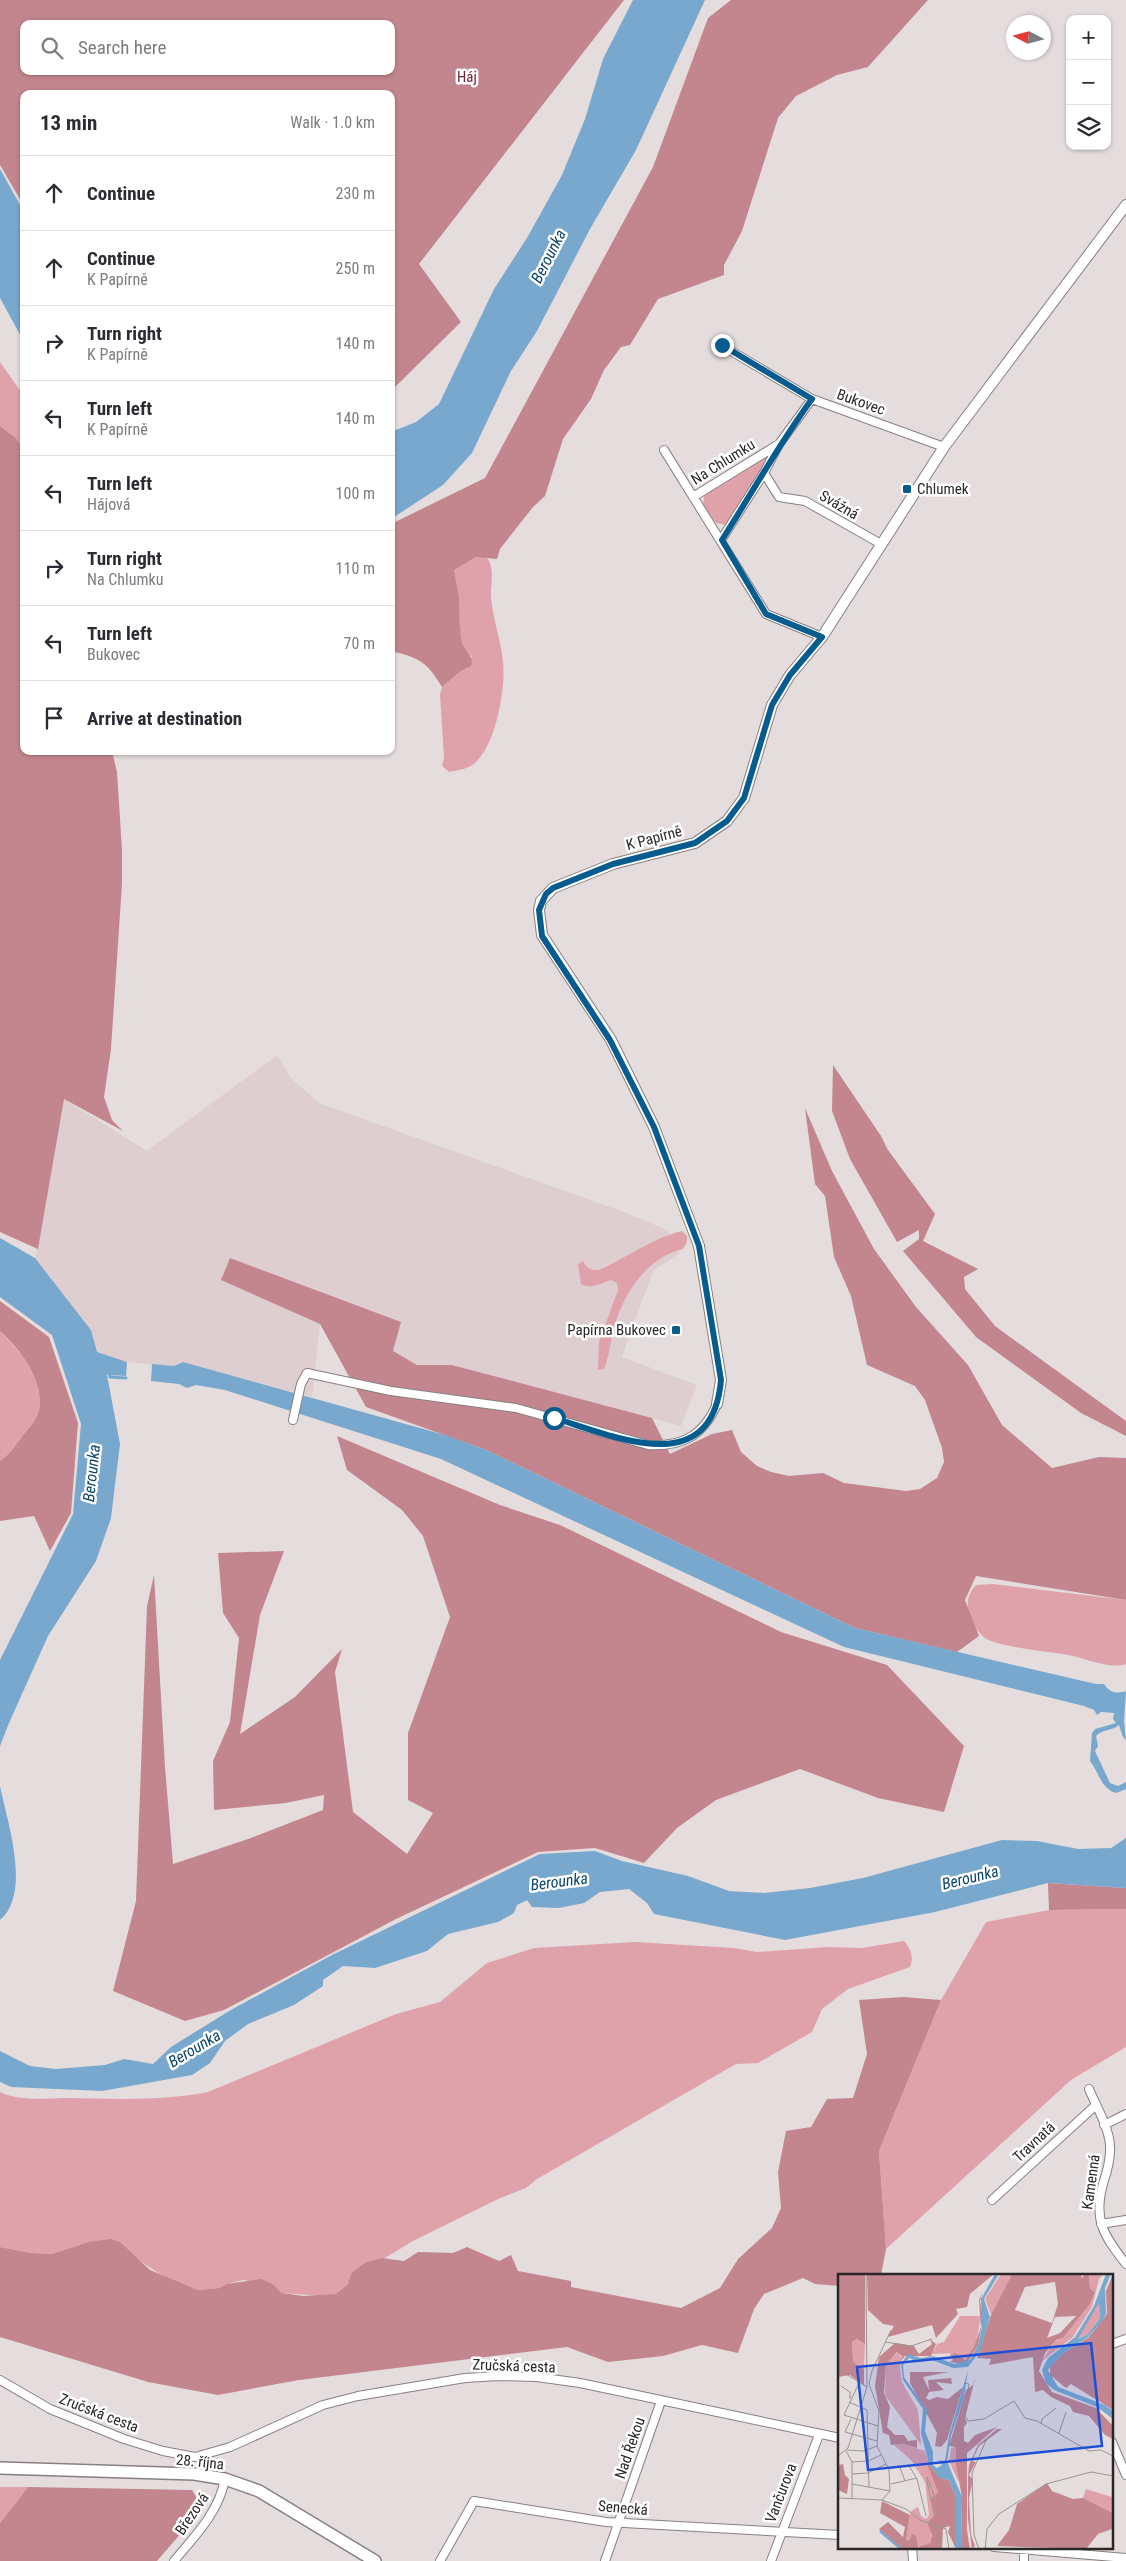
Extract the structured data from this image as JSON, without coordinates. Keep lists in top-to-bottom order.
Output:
{
  "streets": {
    "main road": ["28. října"],
    "street": [
      "Bukovec",
      "Na Chlumku",
      "Svážná",
      "K Papírně",
      "Travnatá",
      "Kamenná",
      "Zručská cesta",
      "Nad Řekou",
      "Vančurova",
      "Senecká",
      "Březová"
    ]
  },
  "crossings": [
    ["Bukovec", "Na Chlumku"],
    ["Bukovec", "K Papírně"],
    ["Na Chlumku", "Svážná"],
    ["Svážná", "K Papírně"],
    ["Travnatá", "Kamenná"],
    ["Zručská cesta", "Nad Řekou"],
    ["Zručská cesta", "Vančurova"],
    ["Nad Řekou", "Senecká"],
    ["28. října", "Březová"],
    ["Vančurova", "Senecká"]
  ],
  "water": ["Berounka"],
  "parks": ["Háj"],
  "places": {
    "transit": ["Chlumek", "Papírna Bukovec"]
  },
  "north": "left",
  "page": {
    "map_buttons": ["+", "−"],
    "search": "Search here",
    "heading": ["13 min", "Walk · 1.0 km"],
    "list": [
      ["Continue", "230 m"],
      ["Continue", "K Papírně", "250 m"],
      ["Turn right", "K Papírně", "140 m"],
      ["Turn left", "K Papírně", "140 m"],
      ["Turn left", "Hájová", "100 m"],
      ["Turn right", "Na Chlumku", "110 m"],
      ["Turn left", "Bukovec", "70 m"],
      "Arrive at destination"
    ]
  }
}
